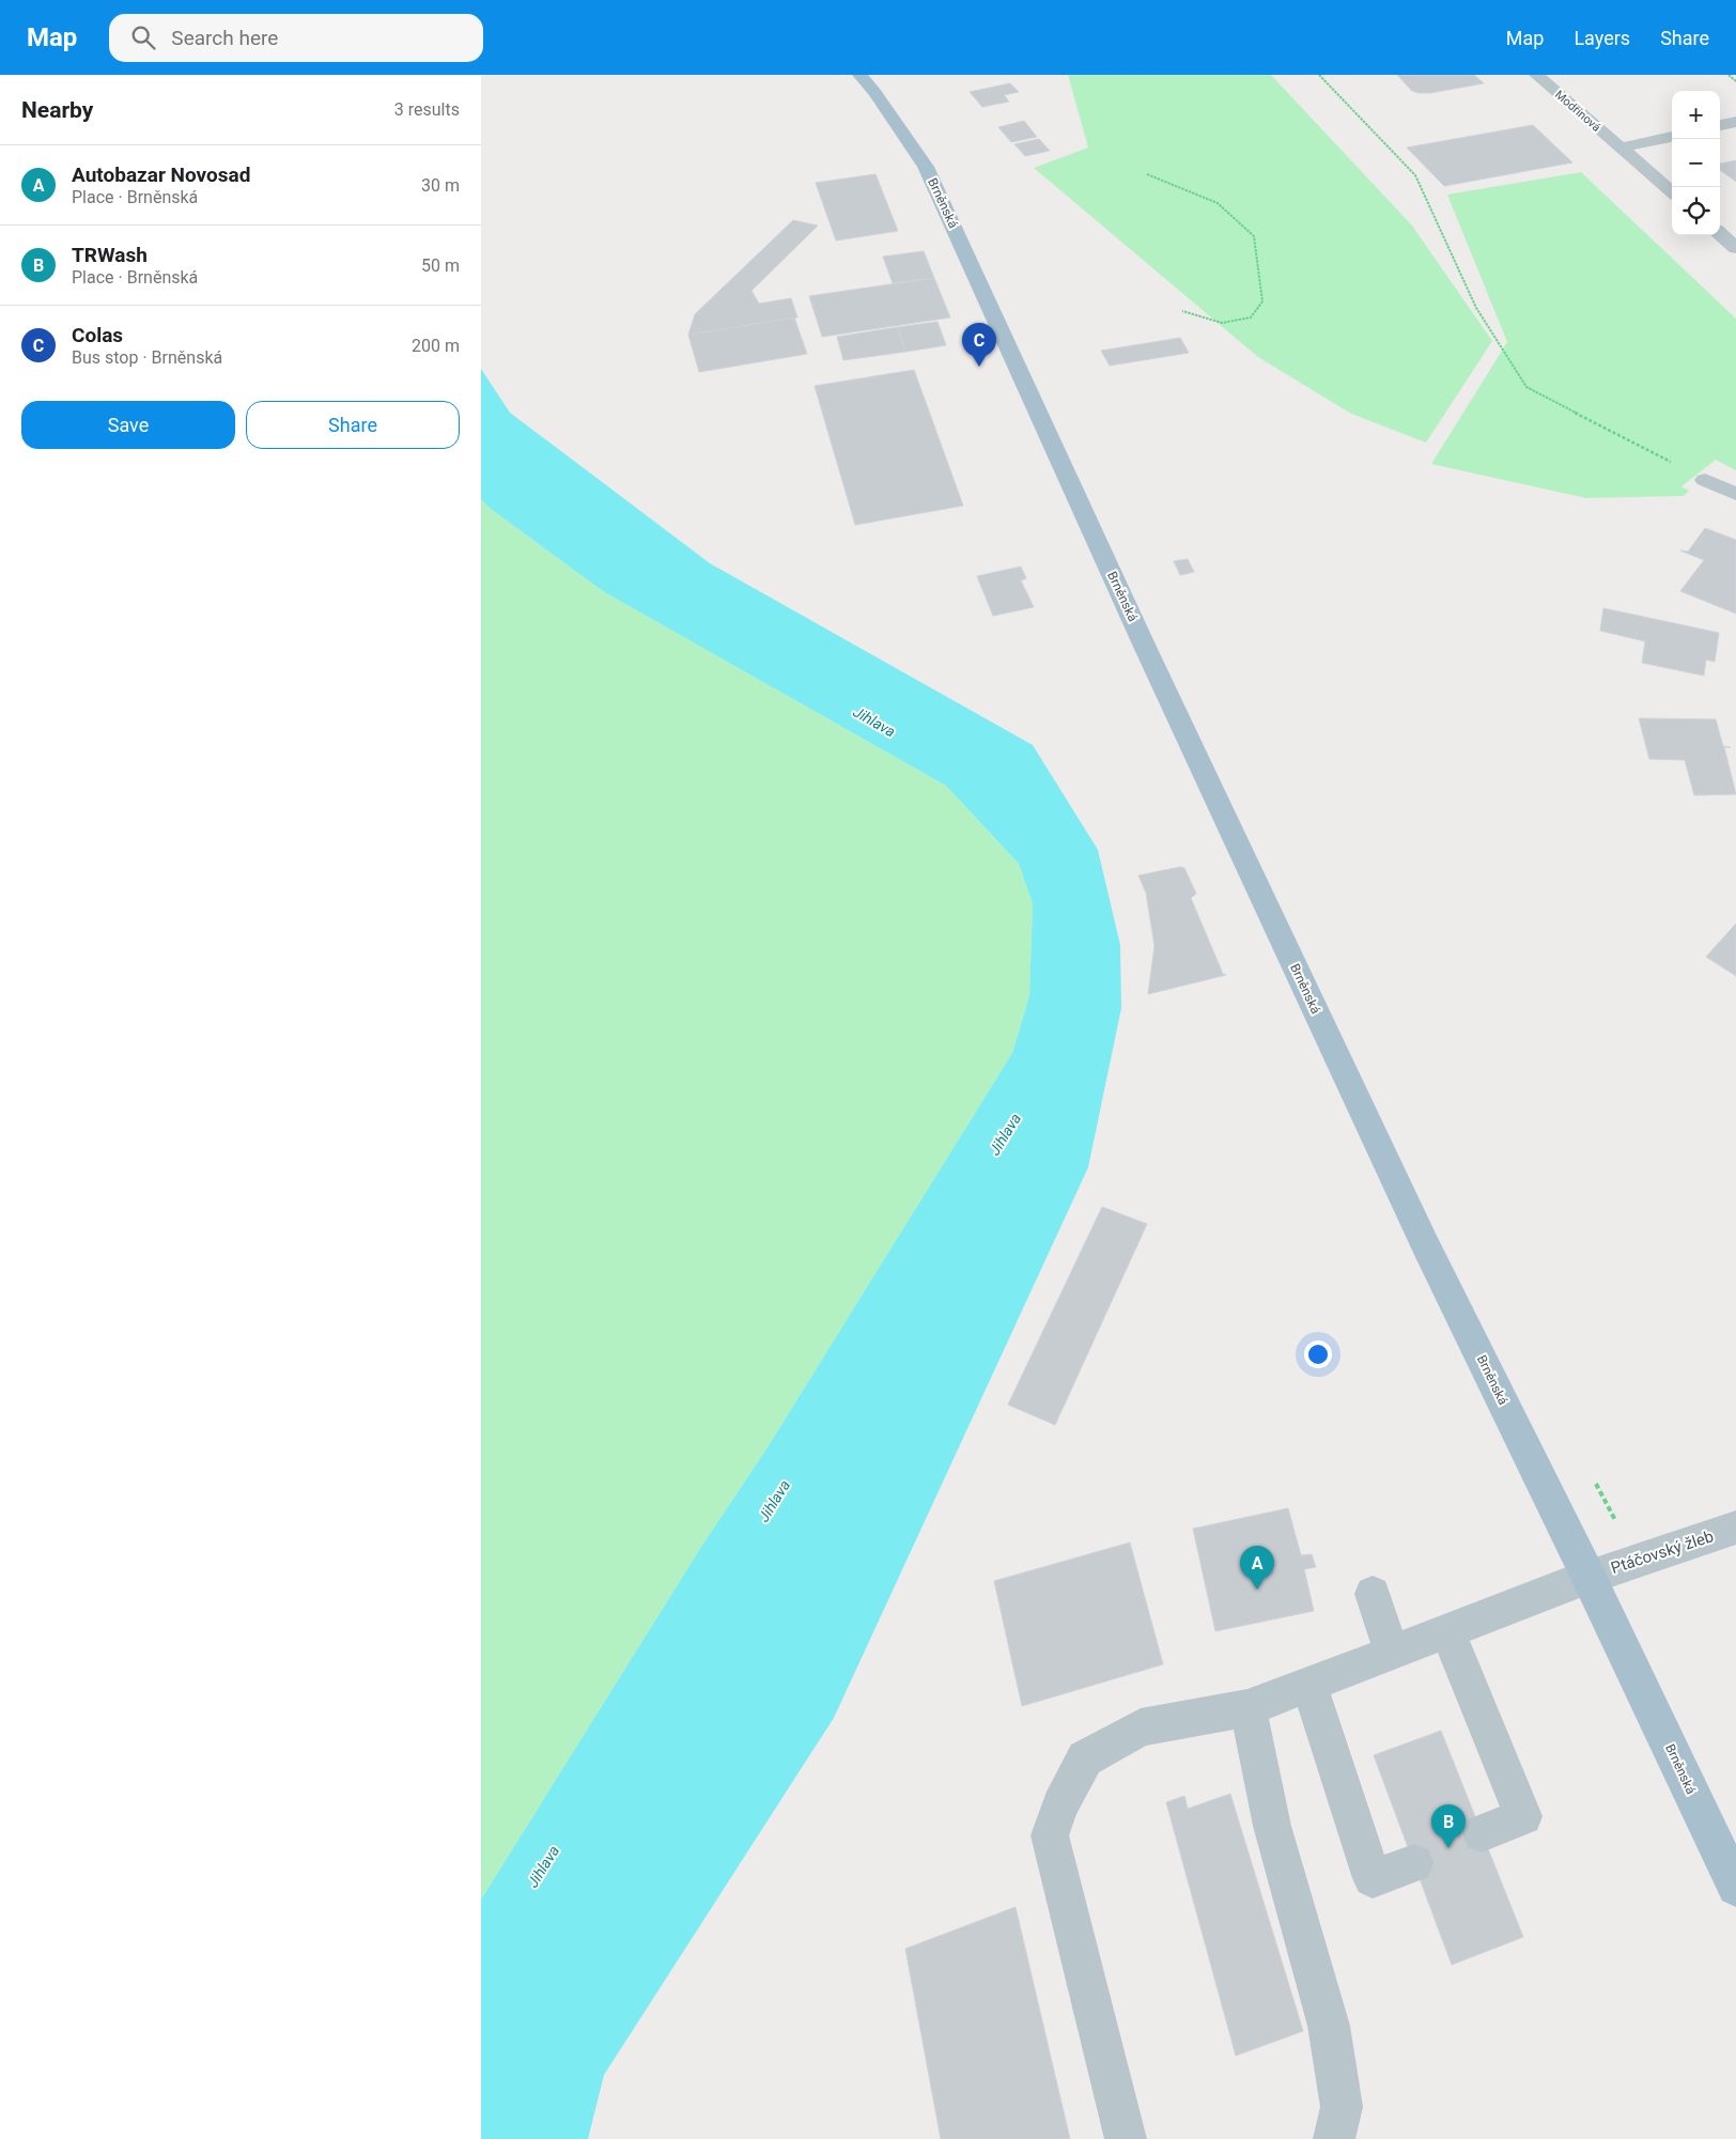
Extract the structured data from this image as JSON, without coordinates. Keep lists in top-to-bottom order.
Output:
{
  "streets": {
    "main road": ["Brněnská"],
    "street": ["Modřínová", "Ptáčovský žleb"]
  },
  "crossings": [
    ["Brněnská", "Ptáčovský žleb"]
  ],
  "water": ["Jihlava"],
  "page": {
    "header": "Map",
    "search": "Search here",
    "nav": ["Map", "Layers", "Share"],
    "heading": ["Nearby", "3 results"],
    "map_buttons": ["+", "−"],
    "list": [
      {
        "mark": "A",
        "name": "Autobazar Novosad",
        "note": "Place · Brněnská",
        "value": "30 m"
      },
      {
        "mark": "B",
        "name": "TRWash",
        "note": "Place · Brněnská",
        "value": "50 m"
      },
      {
        "mark": "C",
        "name": "Colas",
        "note": "Bus stop · Brněnská",
        "value": "200 m"
      }
    ],
    "pins": ["C", "A", "B"],
    "buttons": ["Save", "Share"]
  }
}
